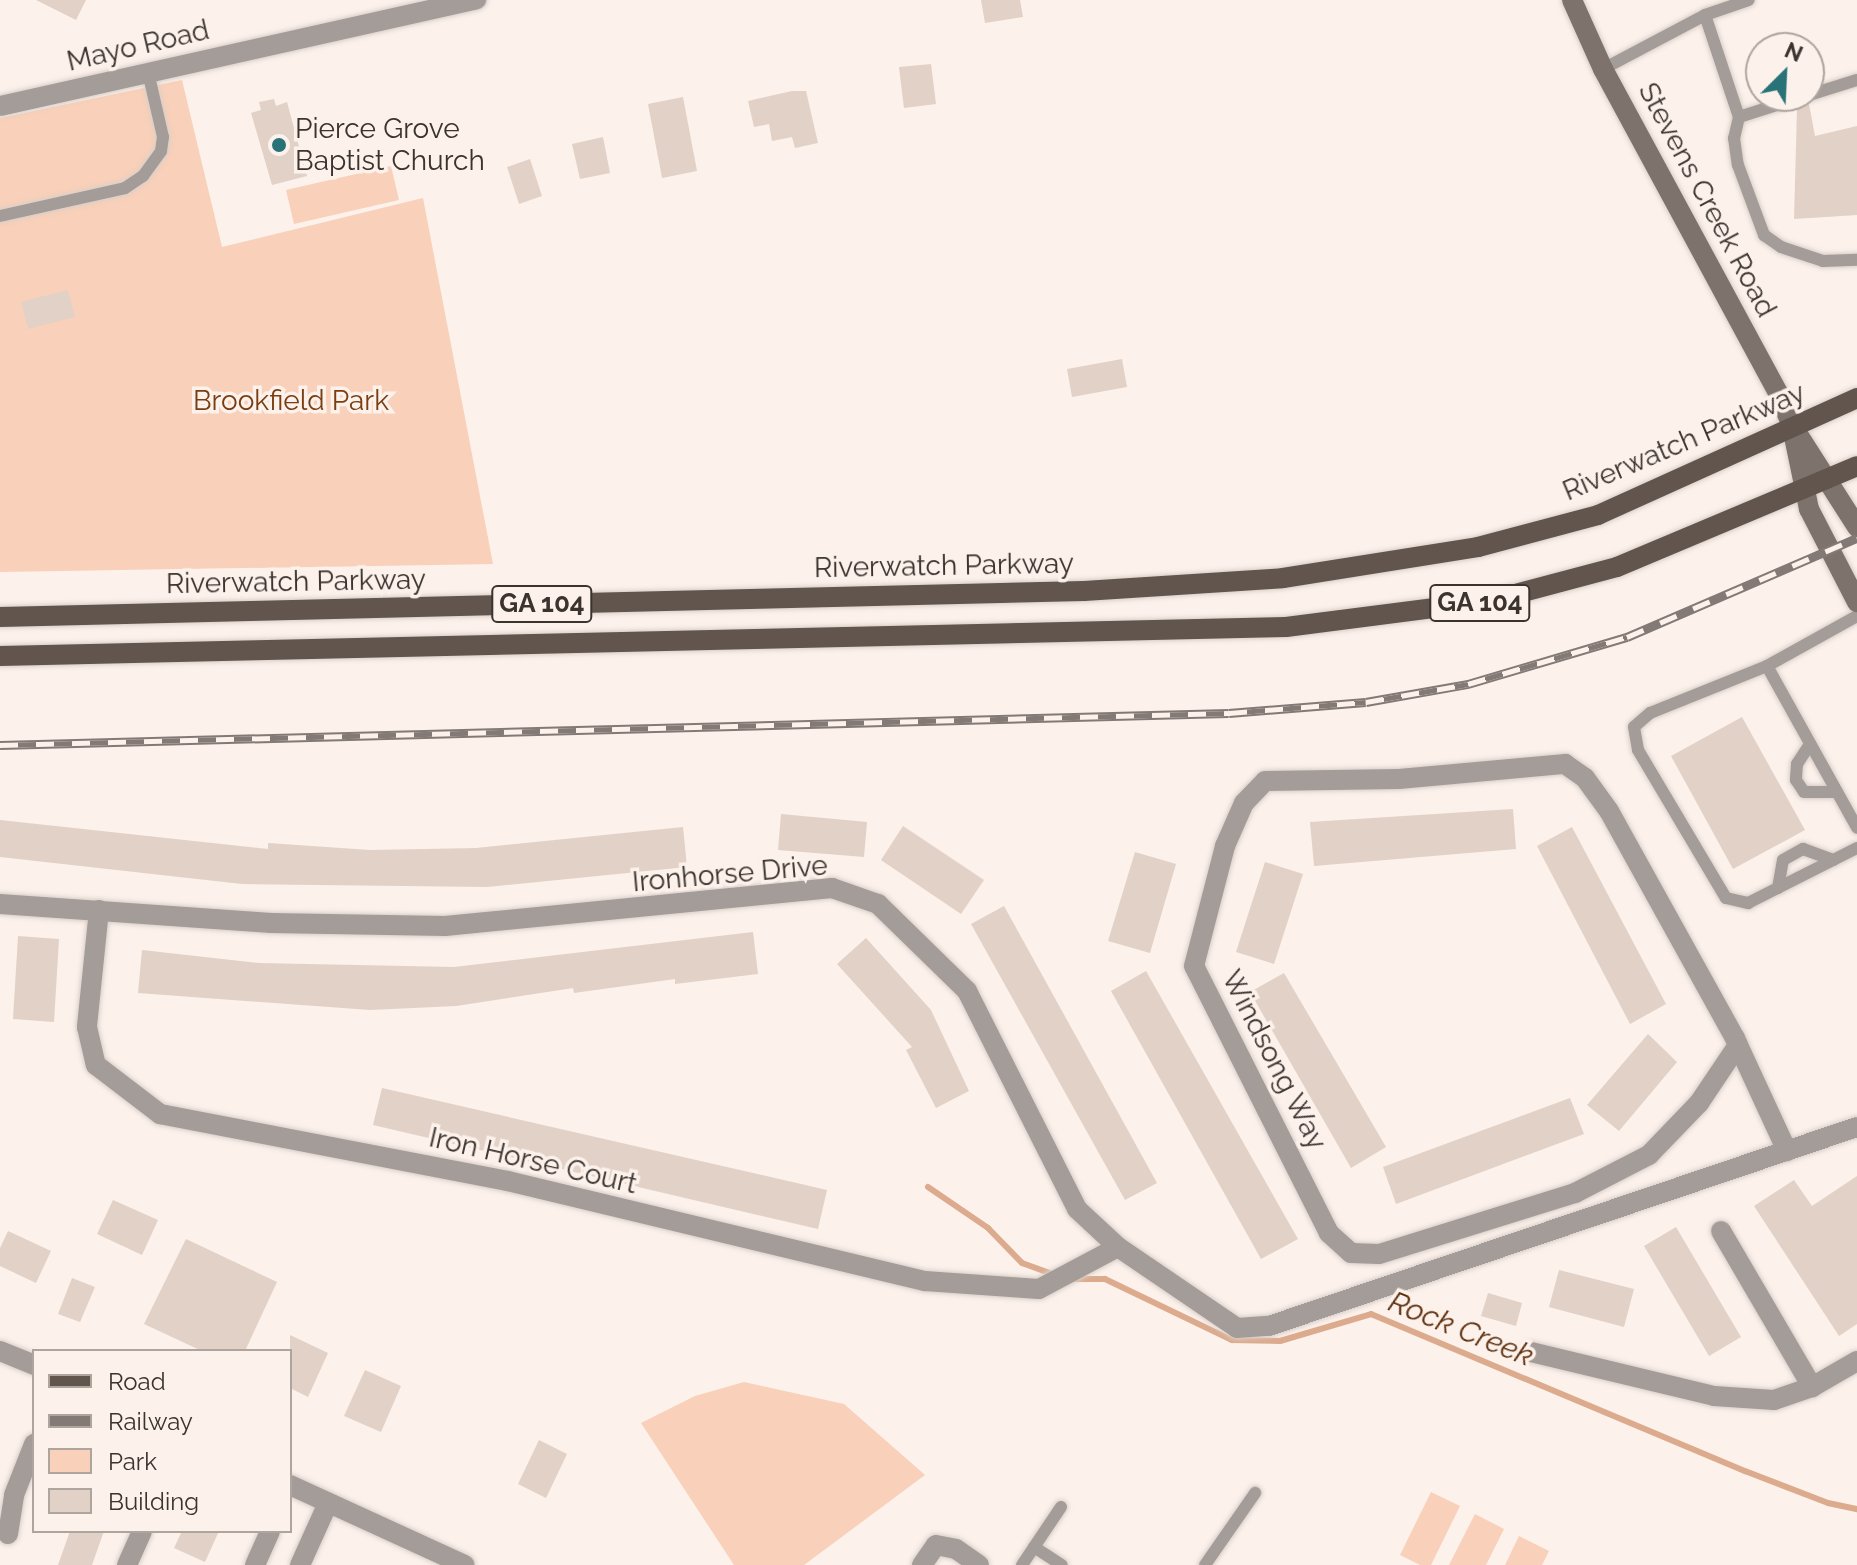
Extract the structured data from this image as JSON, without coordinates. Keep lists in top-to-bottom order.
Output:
{
  "streets": {
    "main road": ["Riverwatch Parkway", "GA 104"],
    "street": [
      "Mayo Road",
      "Stevens Creek Road",
      "Ironhorse Drive",
      "Windsong Way",
      "Iron Horse Court"
    ]
  },
  "crossings": [
    ["Stevens Creek Road", "Riverwatch Parkway"],
    ["Stevens Creek Road", "GA 104"],
    ["Ironhorse Drive", "Windsong Way"],
    ["Ironhorse Drive", "Iron Horse Court"]
  ],
  "water": ["Rock Creek"],
  "parks": ["Brookfield Park"],
  "places": ["Pierce Grove Baptist Church"],
  "legend": [
    "Road",
    "Railway",
    "Park",
    "Building"
  ],
  "north": "top right"
}
